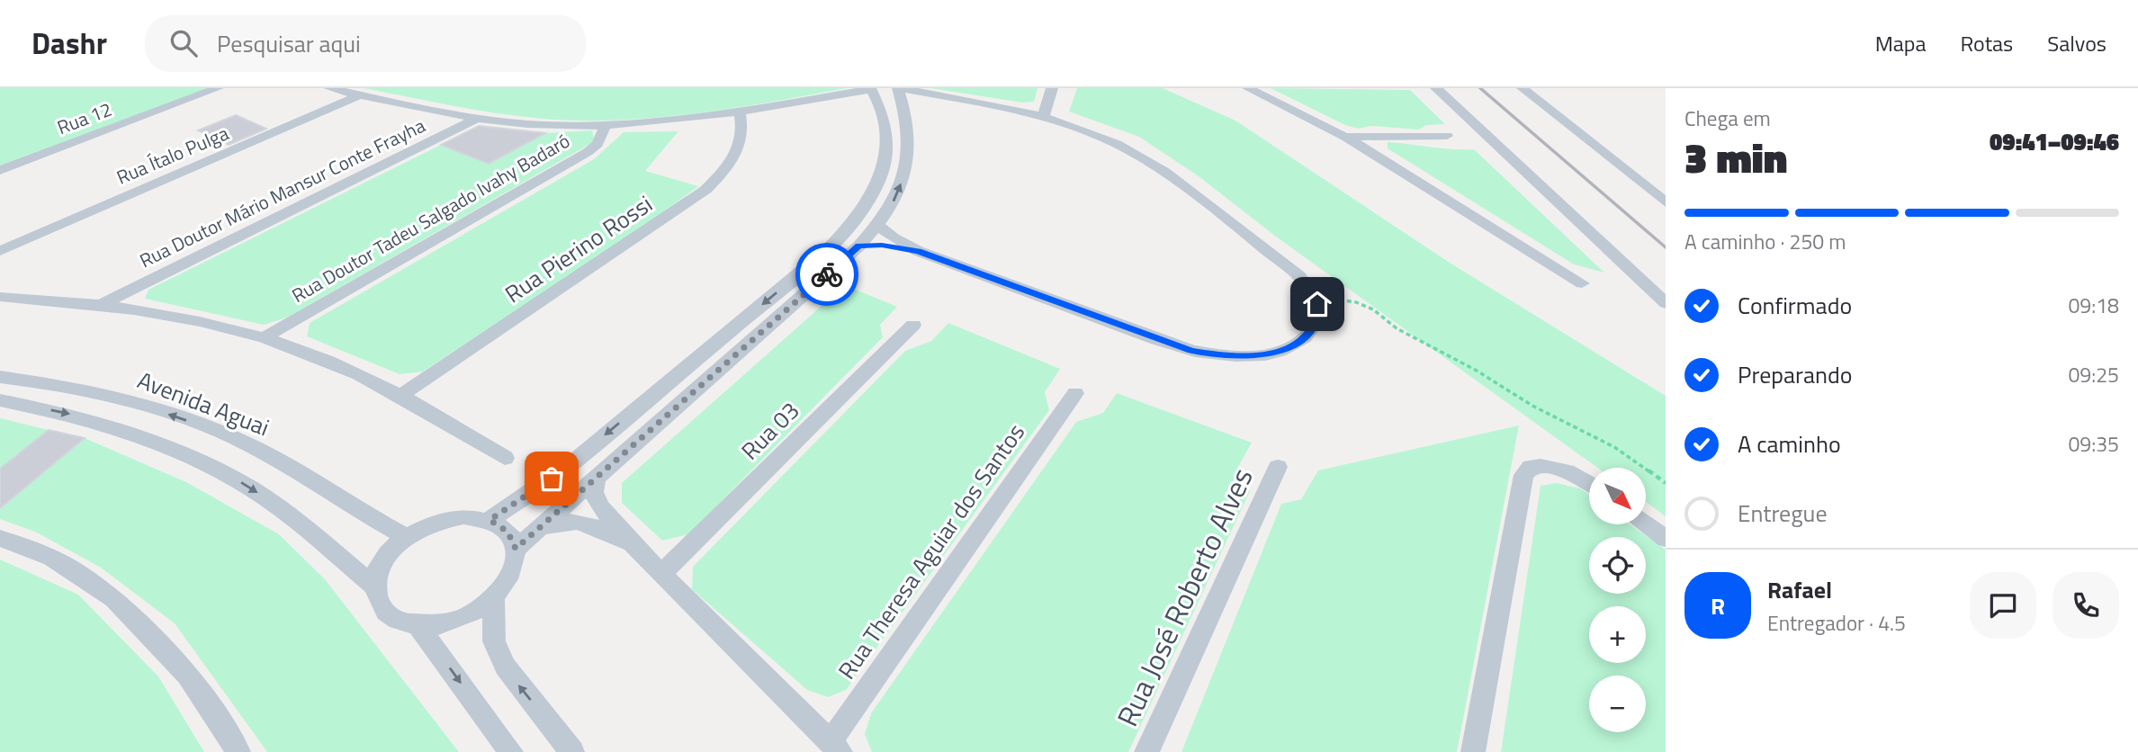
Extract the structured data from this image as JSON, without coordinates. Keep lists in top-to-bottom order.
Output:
{
  "streets": {
    "street": [
      "Rua 12",
      "Rua Ítalo Pulga",
      "Rua Doutor Mário Mansur Conte Frayha",
      "Rua Doutor Tadeu Salgado Ivahy Badaró",
      "Rua Pierino Rossi",
      "Avenida Aguai",
      "Rua 03",
      "Rua Theresa Aguiar dos Santos",
      "Rua José Roberto Alves"
    ]
  },
  "north": "bottom right",
  "page": {
    "header": "Dashr",
    "search": "Pesquisar aqui",
    "nav": ["Mapa", "Rotas", "Salvos"],
    "heading": ["3 min", "Chega em", "09:41–09:46"],
    "panel": ["Rafael", "Entregador · 4.5"],
    "bar": "A caminho · 250 m",
    "list": [
      ["Confirmado", "09:18"],
      ["Preparando", "09:25"],
      ["A caminho", "09:35"],
      "Entregue"
    ],
    "map_buttons": ["+", "−"],
    "round": "R"
  }
}
